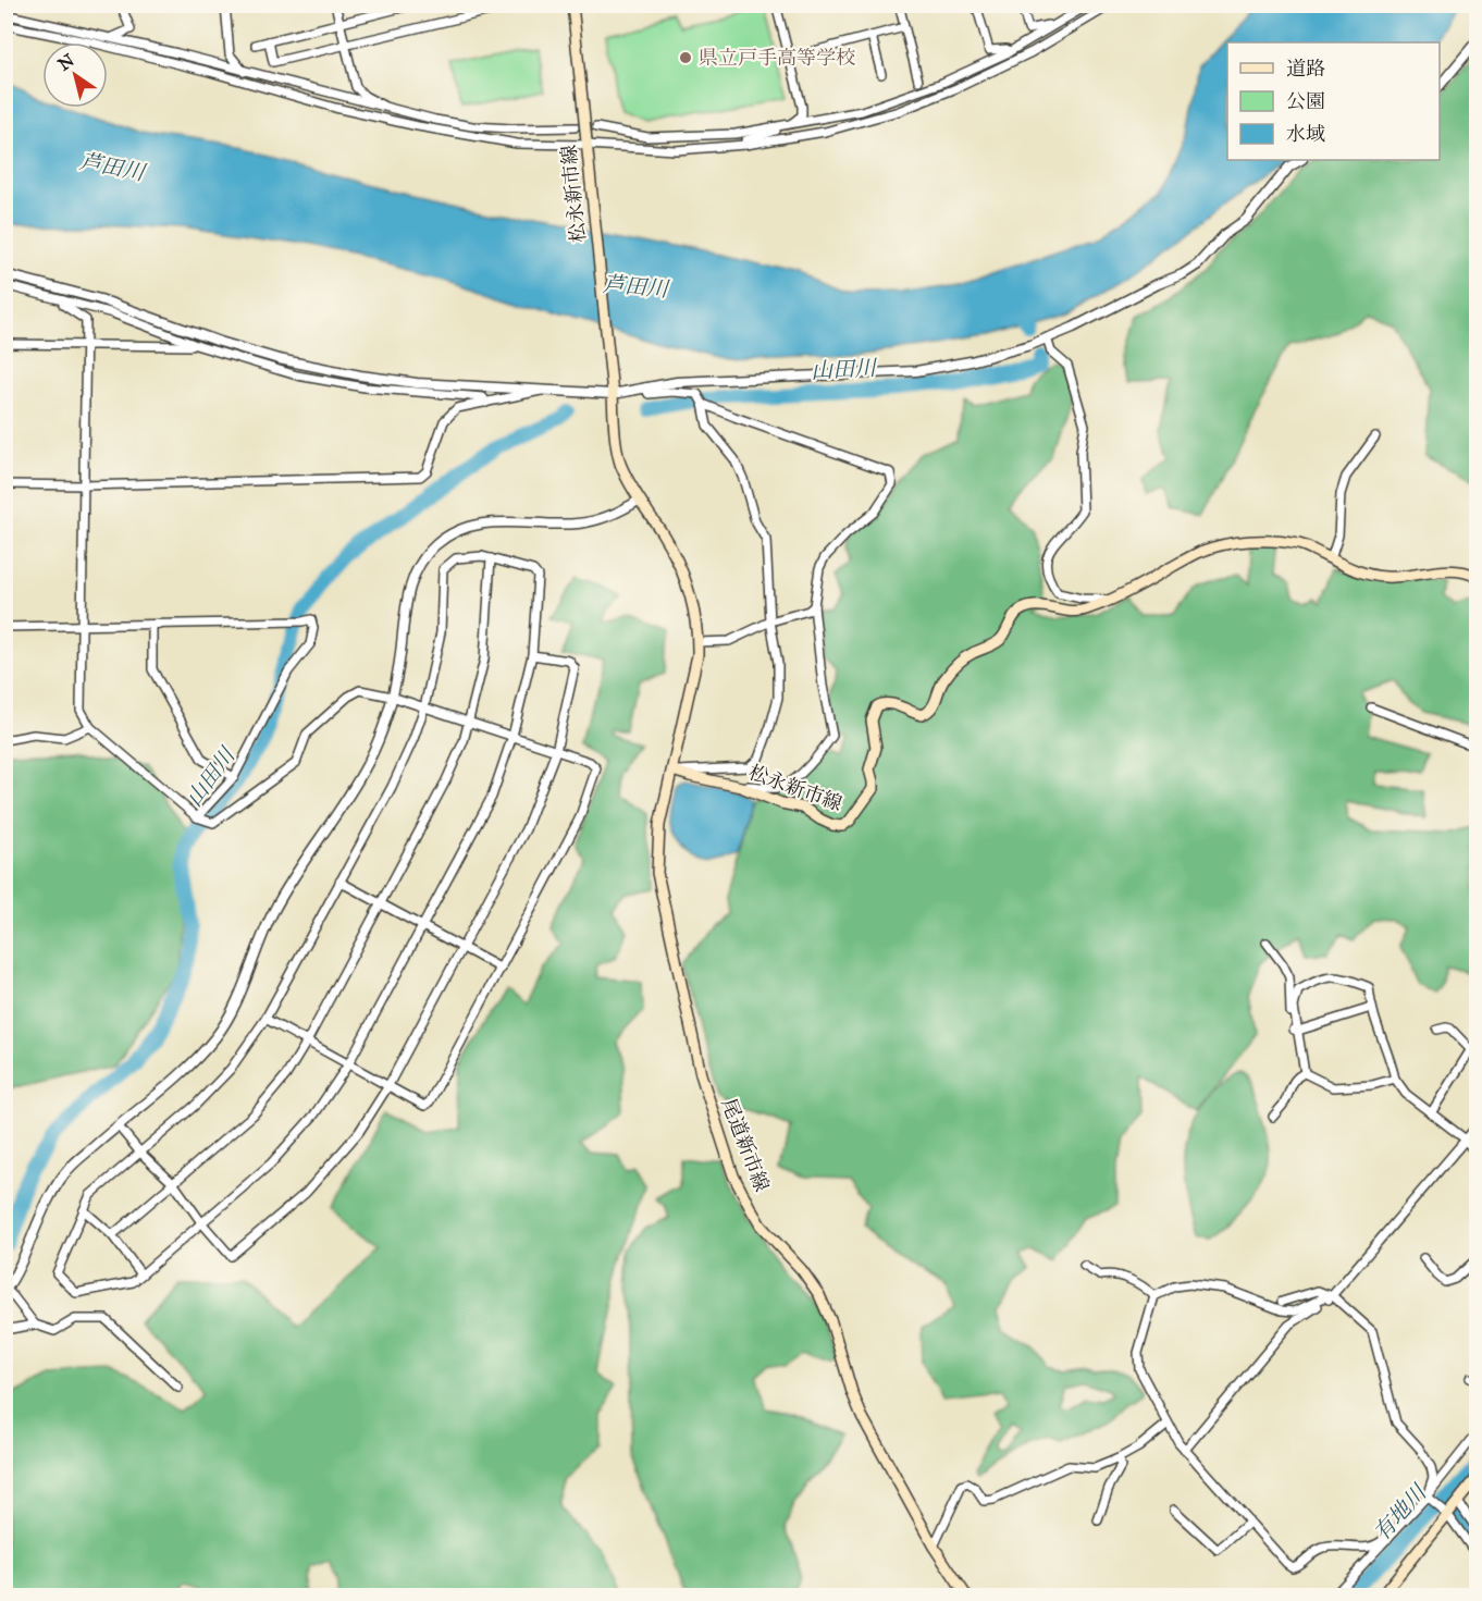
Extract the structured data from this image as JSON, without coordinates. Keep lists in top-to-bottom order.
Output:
{
  "streets": {
    "main road": ["松永新市線", "尾道新市線"]
  },
  "crossings": [
    ["松永新市線", "尾道新市線"]
  ],
  "water": ["芦田川", "山田川", "有地川"],
  "places": ["県立戸手高等学校"],
  "legend": ["道路", "公園", "水域"],
  "north": "top left"
}
